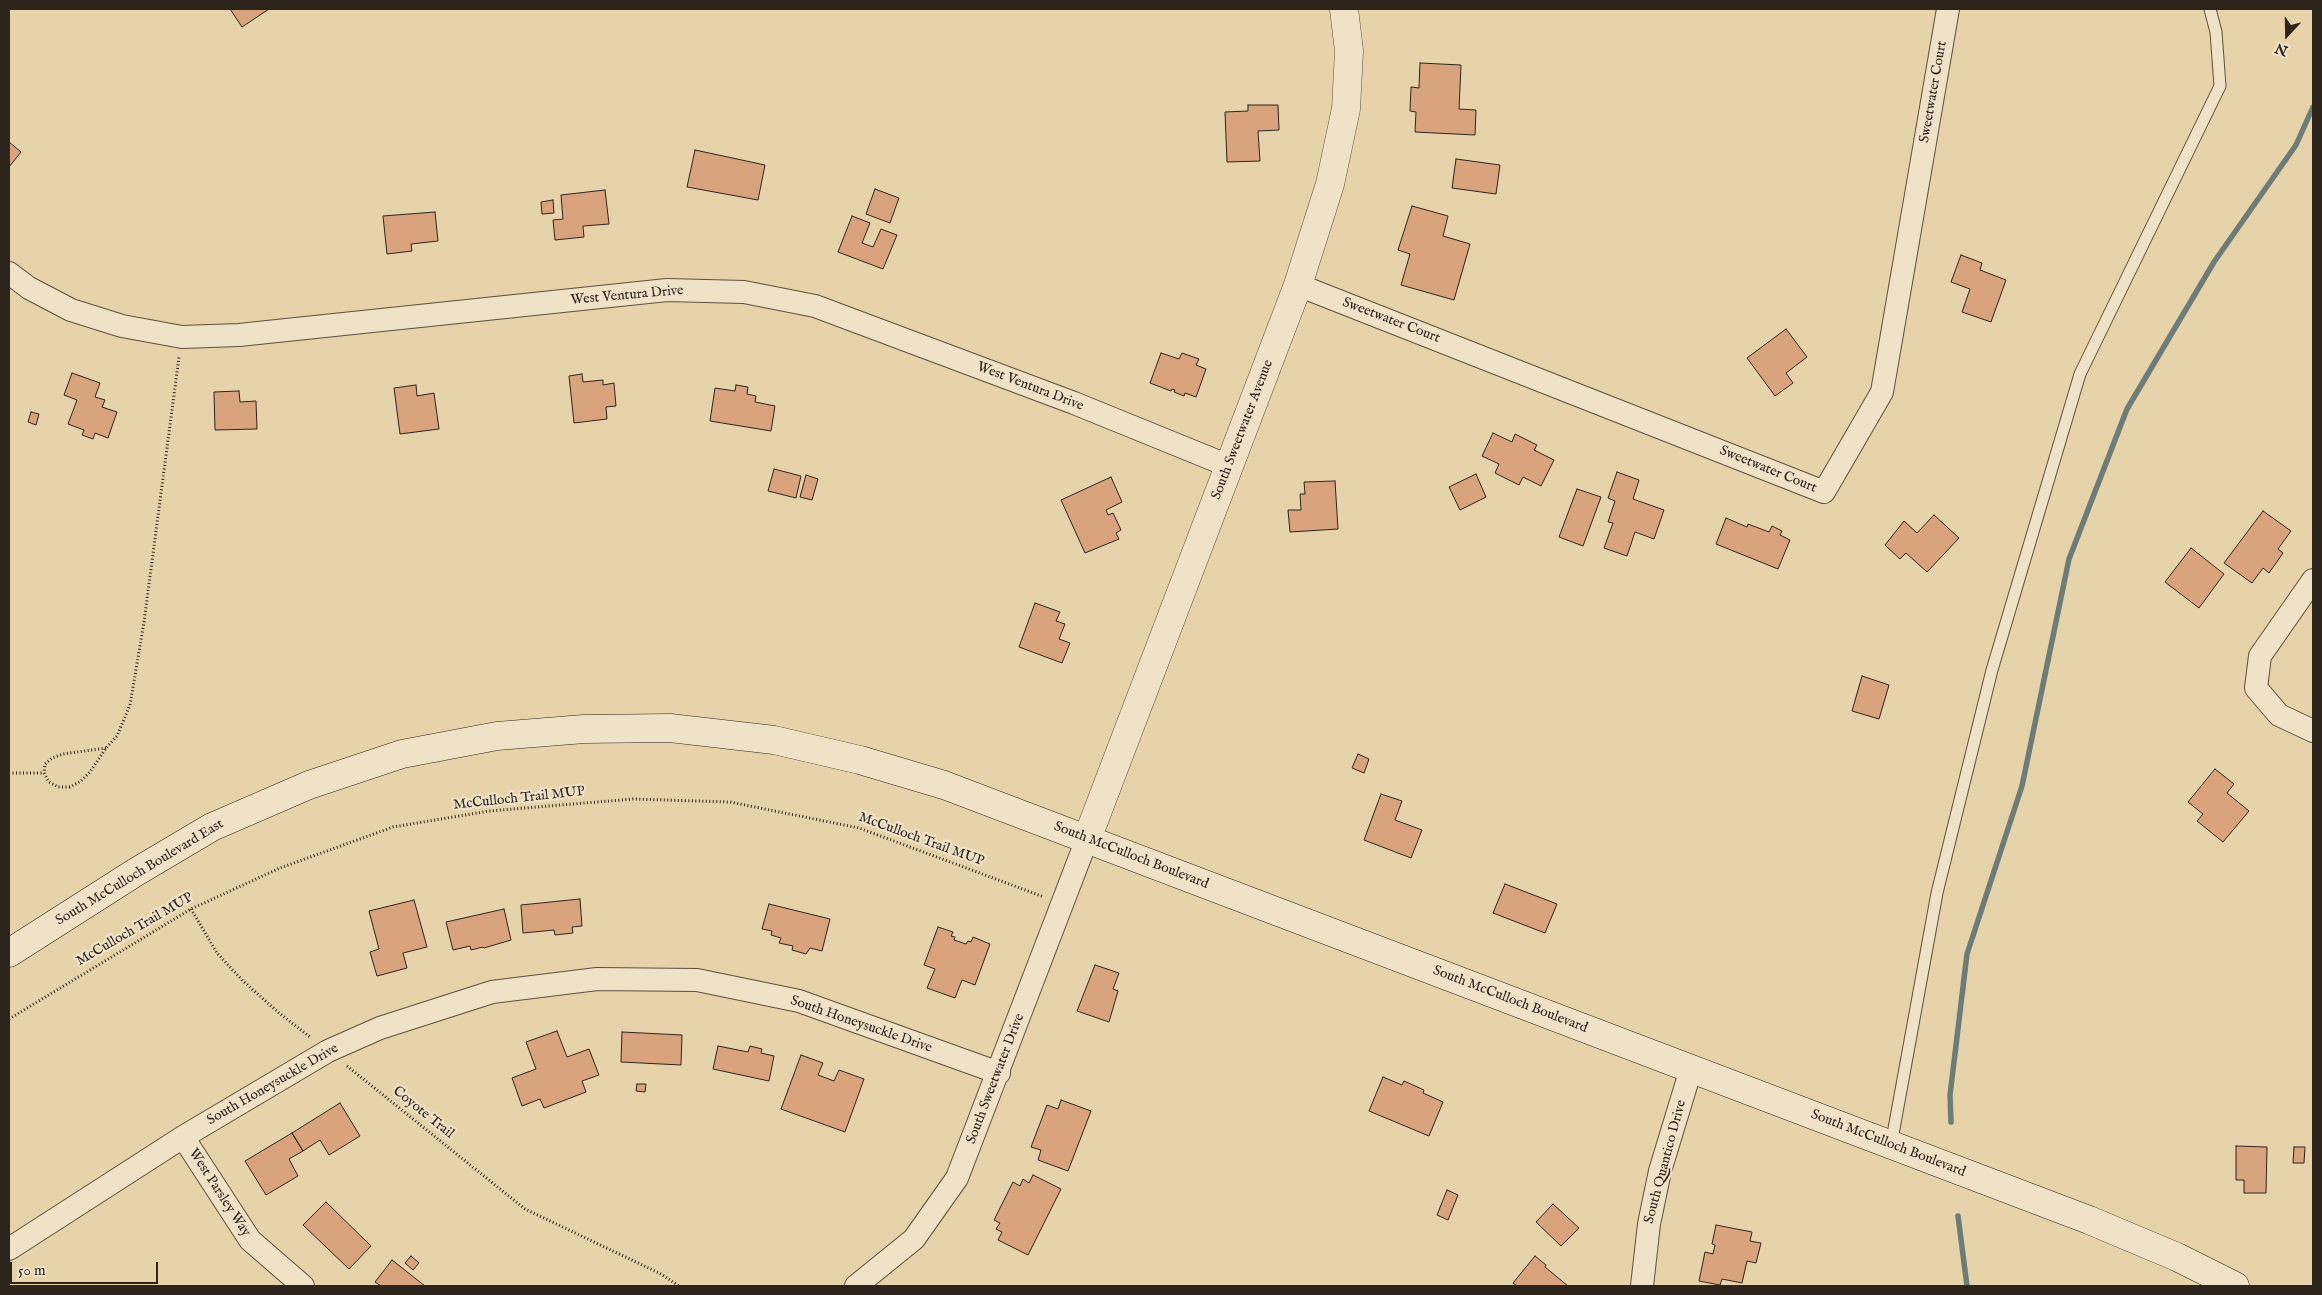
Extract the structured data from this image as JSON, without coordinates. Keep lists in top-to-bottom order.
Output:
{
  "streets": {
    "main road": ["South Sweetwater Avenue", "South McCulloch Boulevard", "South McCulloch Boulevard East"],
    "street": [
      "Sweetwater Court",
      "West Ventura Drive",
      "South Honeysuckle Drive",
      "South Sweetwater Drive",
      "South Quantico Drive",
      "West Parsley Way"
    ],
    "path": ["McCulloch Trail MUP", "Coyote Trail"]
  },
  "crossings": [
    ["Sweetwater Court", "South Sweetwater Avenue"],
    ["West Ventura Drive", "South Sweetwater Avenue"],
    ["South Sweetwater Avenue", "South McCulloch Boulevard"],
    ["South Sweetwater Avenue", "South Sweetwater Drive"],
    ["McCulloch Trail MUP", "South Sweetwater Drive"],
    ["McCulloch Trail MUP", "Coyote Trail"],
    ["South McCulloch Boulevard", "South McCulloch Boulevard East"],
    ["South McCulloch Boulevard", "South Sweetwater Drive"],
    ["South McCulloch Boulevard", "South Quantico Drive"],
    ["South Honeysuckle Drive", "South Sweetwater Drive"],
    ["South Honeysuckle Drive", "Coyote Trail"],
    ["South Honeysuckle Drive", "West Parsley Way"]
  ],
  "scale_bar": "50 m",
  "north": "bottom"
}
